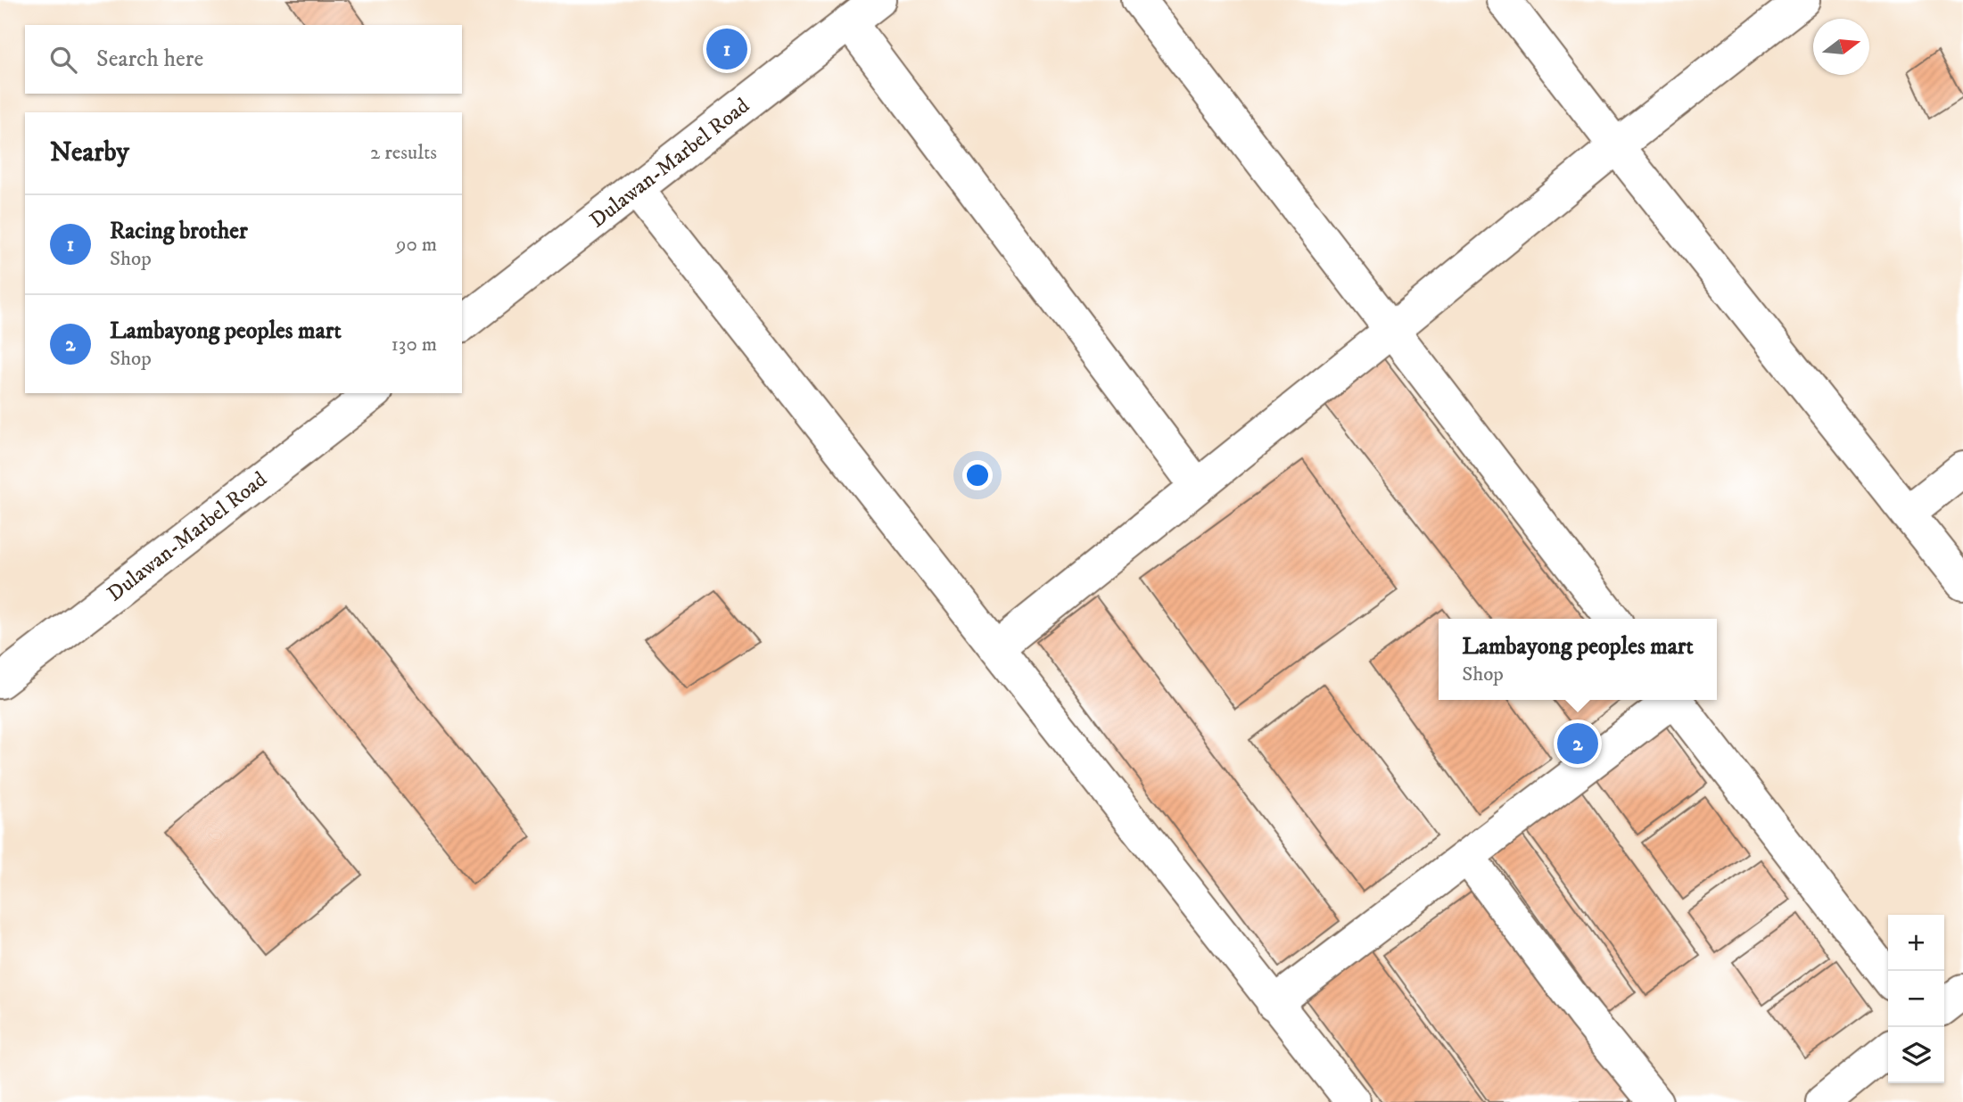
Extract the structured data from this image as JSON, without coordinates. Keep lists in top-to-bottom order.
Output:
{
  "streets": {
    "street": ["Dulawan-Marbel Road"]
  },
  "north": "right",
  "page": {
    "pins": ["1", "2"],
    "search": "Search here",
    "heading": ["Nearby", "2 results"],
    "list": [
      {
        "mark": "1",
        "name": "Racing brother",
        "note": "Shop",
        "value": "90 m"
      },
      {
        "mark": "2",
        "name": "Lambayong peoples mart",
        "note": "Shop",
        "value": "130 m"
      }
    ],
    "popup": ["Lambayong peoples mart", "Shop"],
    "map_buttons": ["+", "−"]
  }
}
